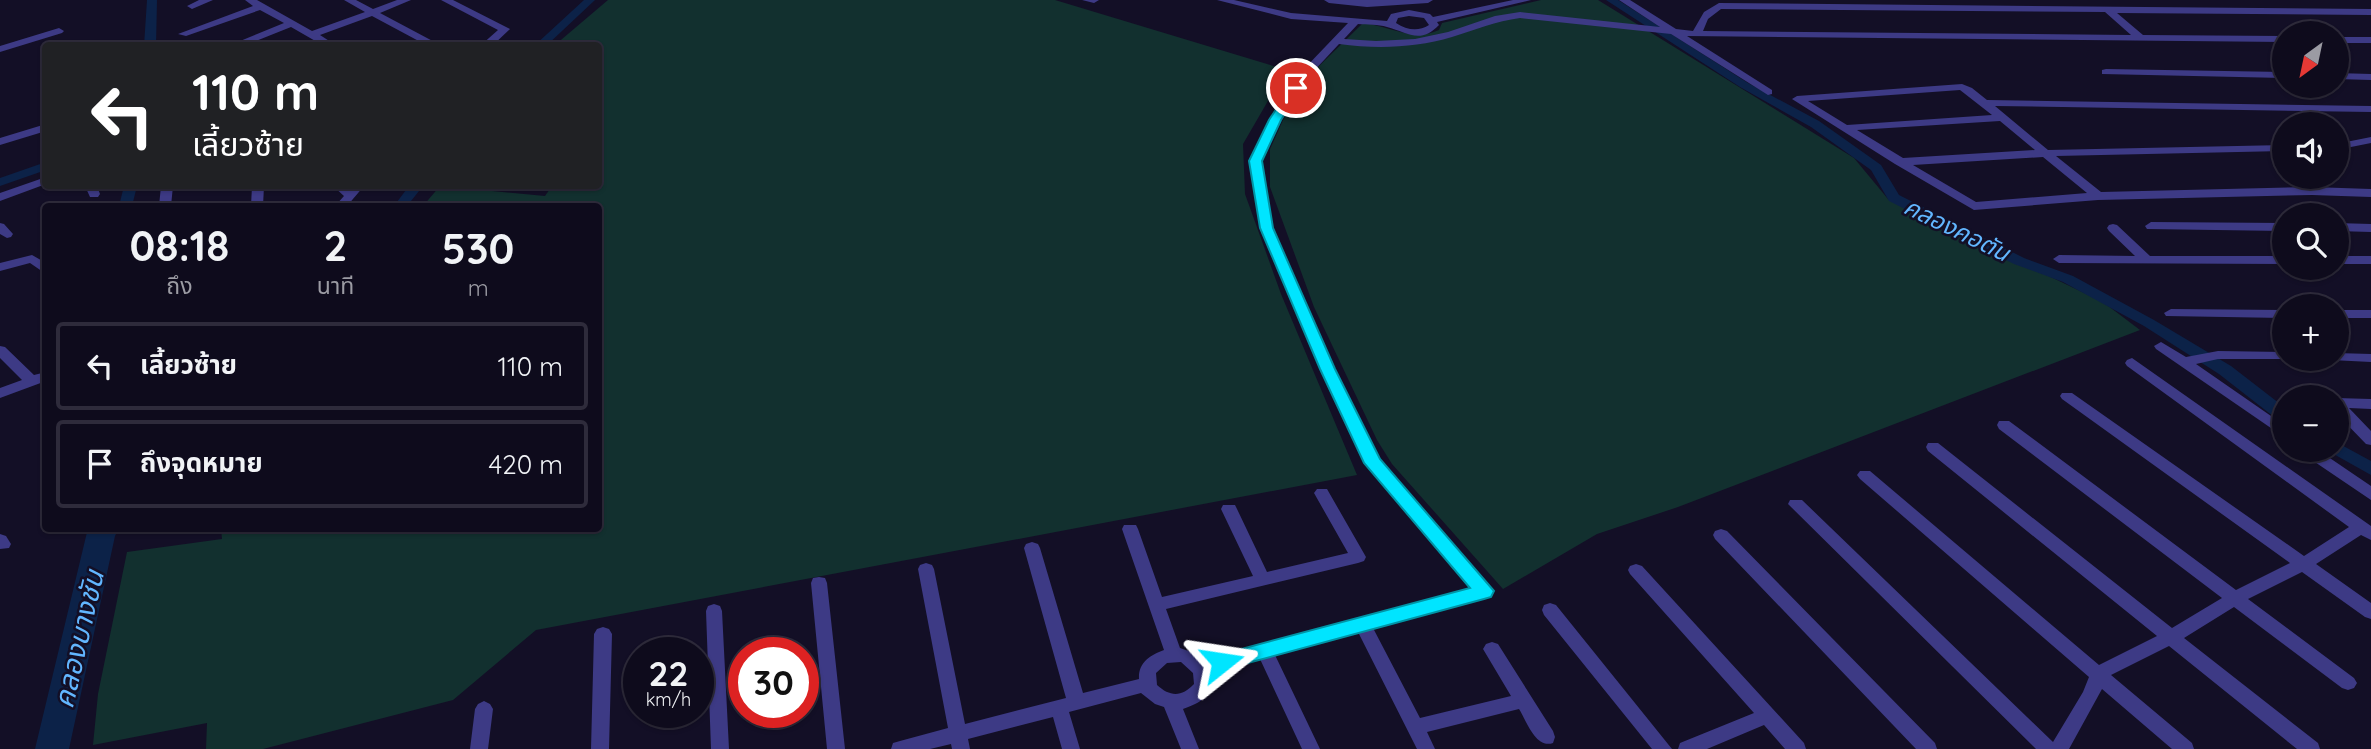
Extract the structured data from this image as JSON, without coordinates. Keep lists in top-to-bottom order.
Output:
{
  "water": ["คลองคอตัน", "คลองบางชัน"],
  "north": "bottom left",
  "page": {
    "map_buttons": ["+", "−"],
    "turn": ["110 m", "เลี้ยวซ้าย"],
    "eta": [
      "08:18",
      "ถึง",
      "2",
      "นาที",
      "530",
      "m"
    ],
    "list": [
      {
        "name": "เลี้ยวซ้าย",
        "value": "110 m"
      },
      {
        "name": "ถึงจุดหมาย",
        "value": "420 m"
      }
    ],
    "speed": "22 km/h",
    "limit": "30"
  }
}
